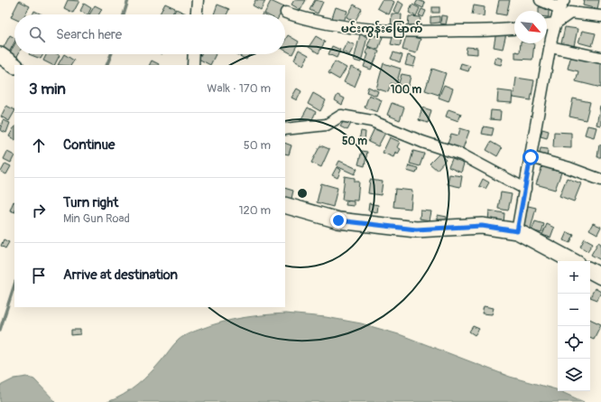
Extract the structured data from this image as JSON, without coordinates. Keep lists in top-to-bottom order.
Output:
{
  "districts": ["မင်းကွန်းမြောက်"],
  "north": "bottom right",
  "page": {
    "search": "Search here",
    "heading": ["3 min", "Walk · 170 m"],
    "list": [
      ["Continue", "50 m"],
      ["Turn right", "Min Gun Road", "120 m"],
      "Arrive at destination"
    ],
    "map_buttons": ["+", "−"]
  },
  "rings": ["100 m", "50 m"]
}
